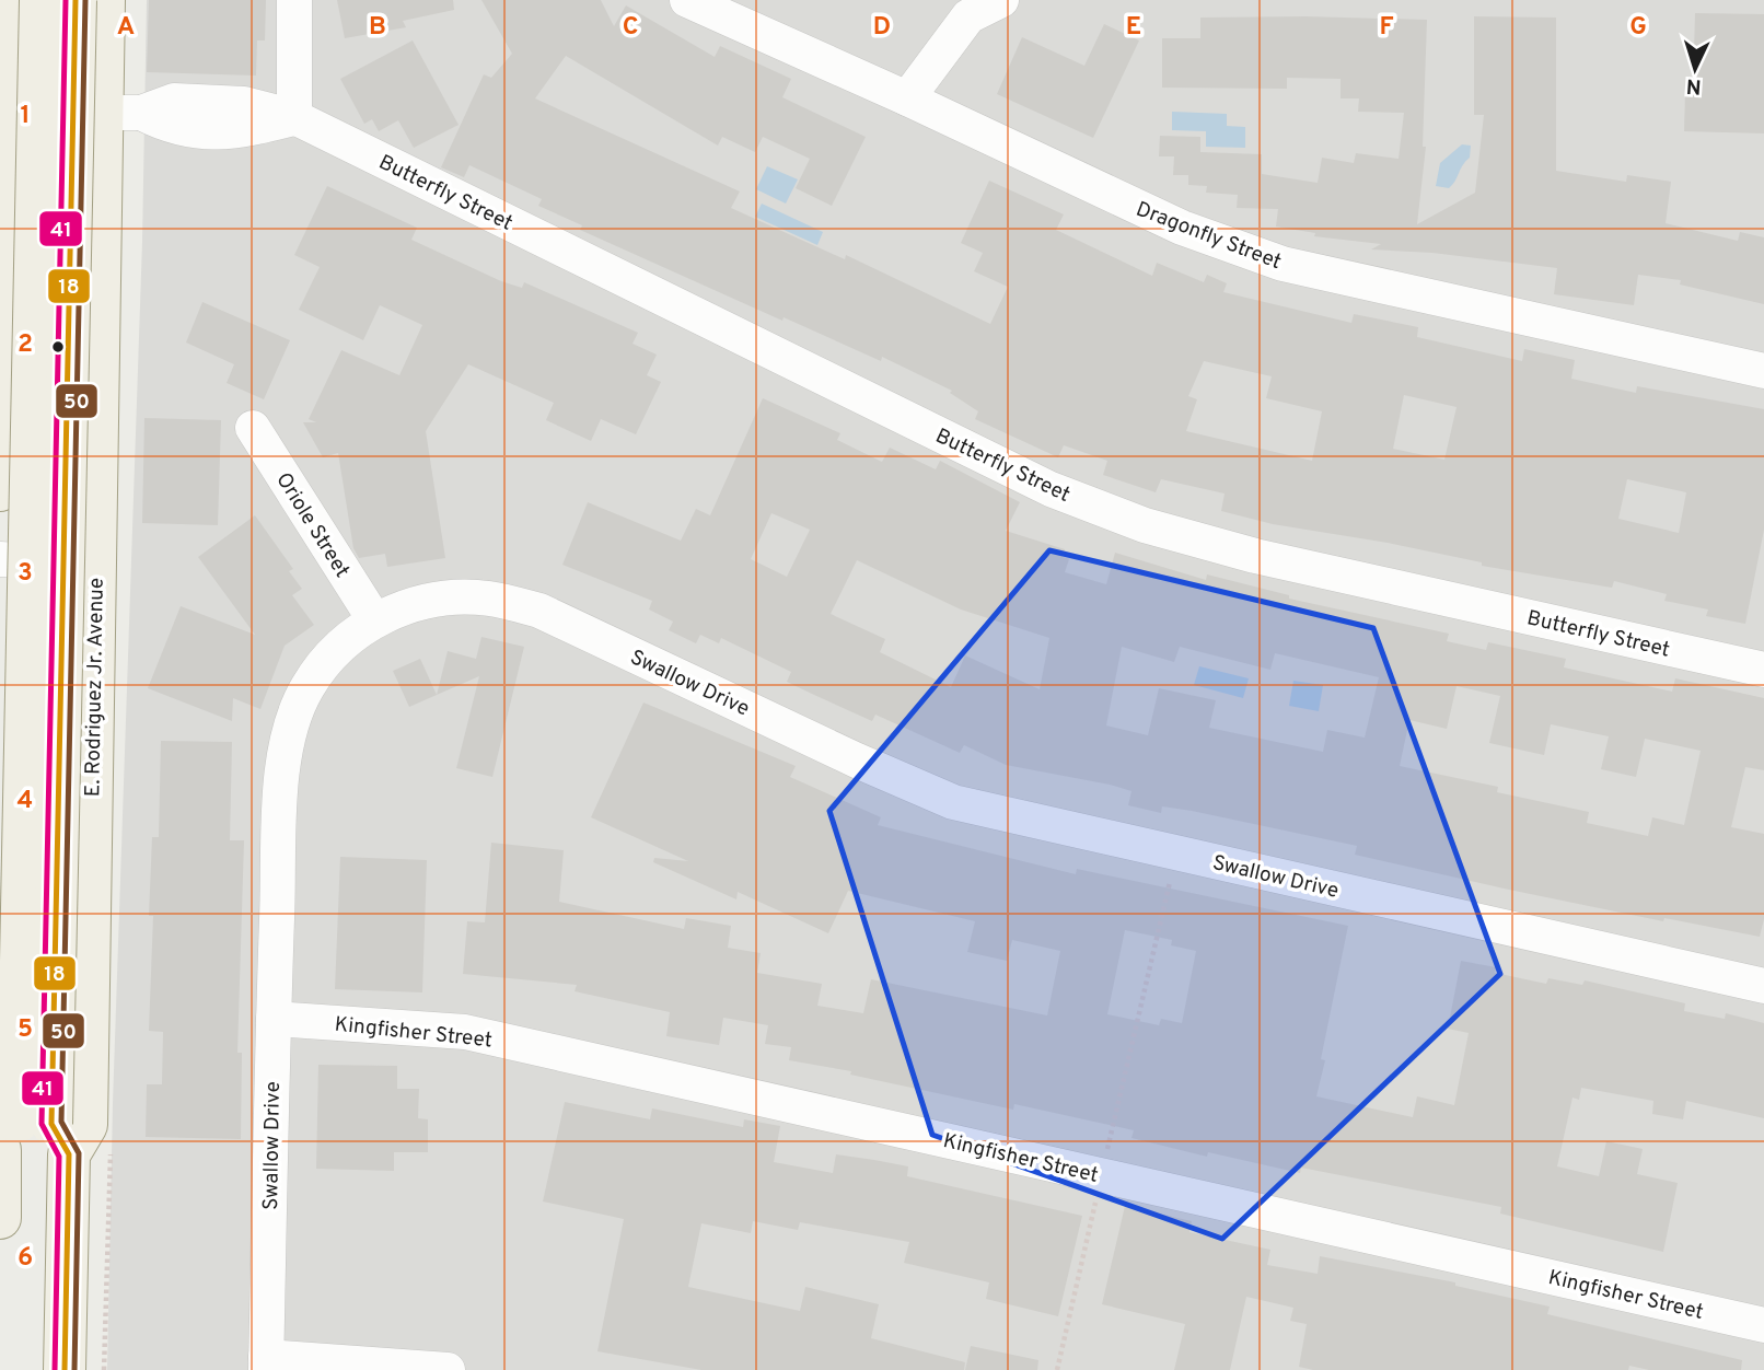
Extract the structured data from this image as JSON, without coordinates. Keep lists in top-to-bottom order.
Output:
{
  "streets": {
    "main road": ["E. Rodriguez Jr. Avenue"],
    "street": [
      "Butterfly Street",
      "Dragonfly Street",
      "Oriole Street",
      "Swallow Drive",
      "Kingfisher Street"
    ]
  },
  "crossings": [
    ["Oriole Street", "Swallow Drive"],
    ["Swallow Drive", "Kingfisher Street"]
  ],
  "lines": ["transit line 18", "transit line 50", "transit line 41"],
  "north": "bottom",
  "grid": {
    "columns": [
      "A",
      "B",
      "C",
      "D",
      "E",
      "F",
      "G"
    ],
    "rows": [
      "1",
      "2",
      "3",
      "4",
      "5",
      "6"
    ]
  }
}
